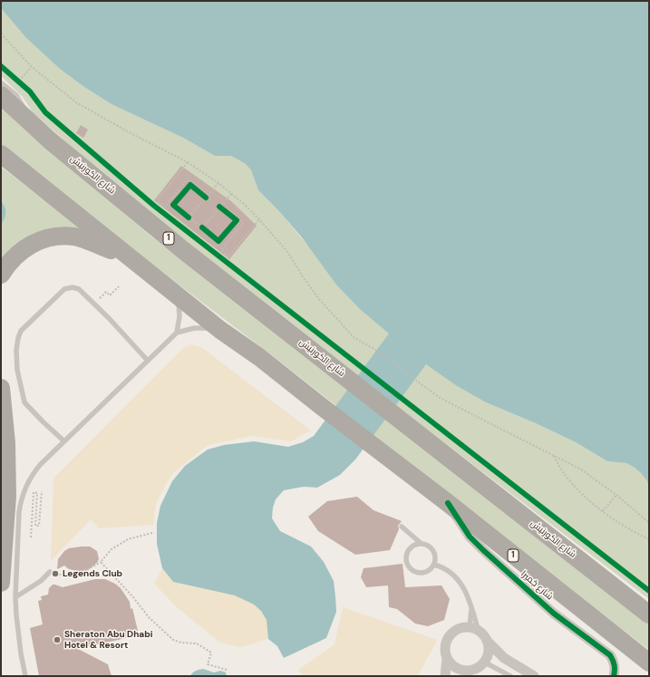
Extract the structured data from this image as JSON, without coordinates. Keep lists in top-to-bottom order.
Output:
{
  "streets": {
    "highway": ["شارع الكورنيش", "1"],
    "street": ["شارع جُميرا"]
  },
  "crossings": [
    ["1", "شارع جُميرا"]
  ],
  "places": ["Legends Club", "Sheraton Abu Dhabi Hotel & Resort"]
}
